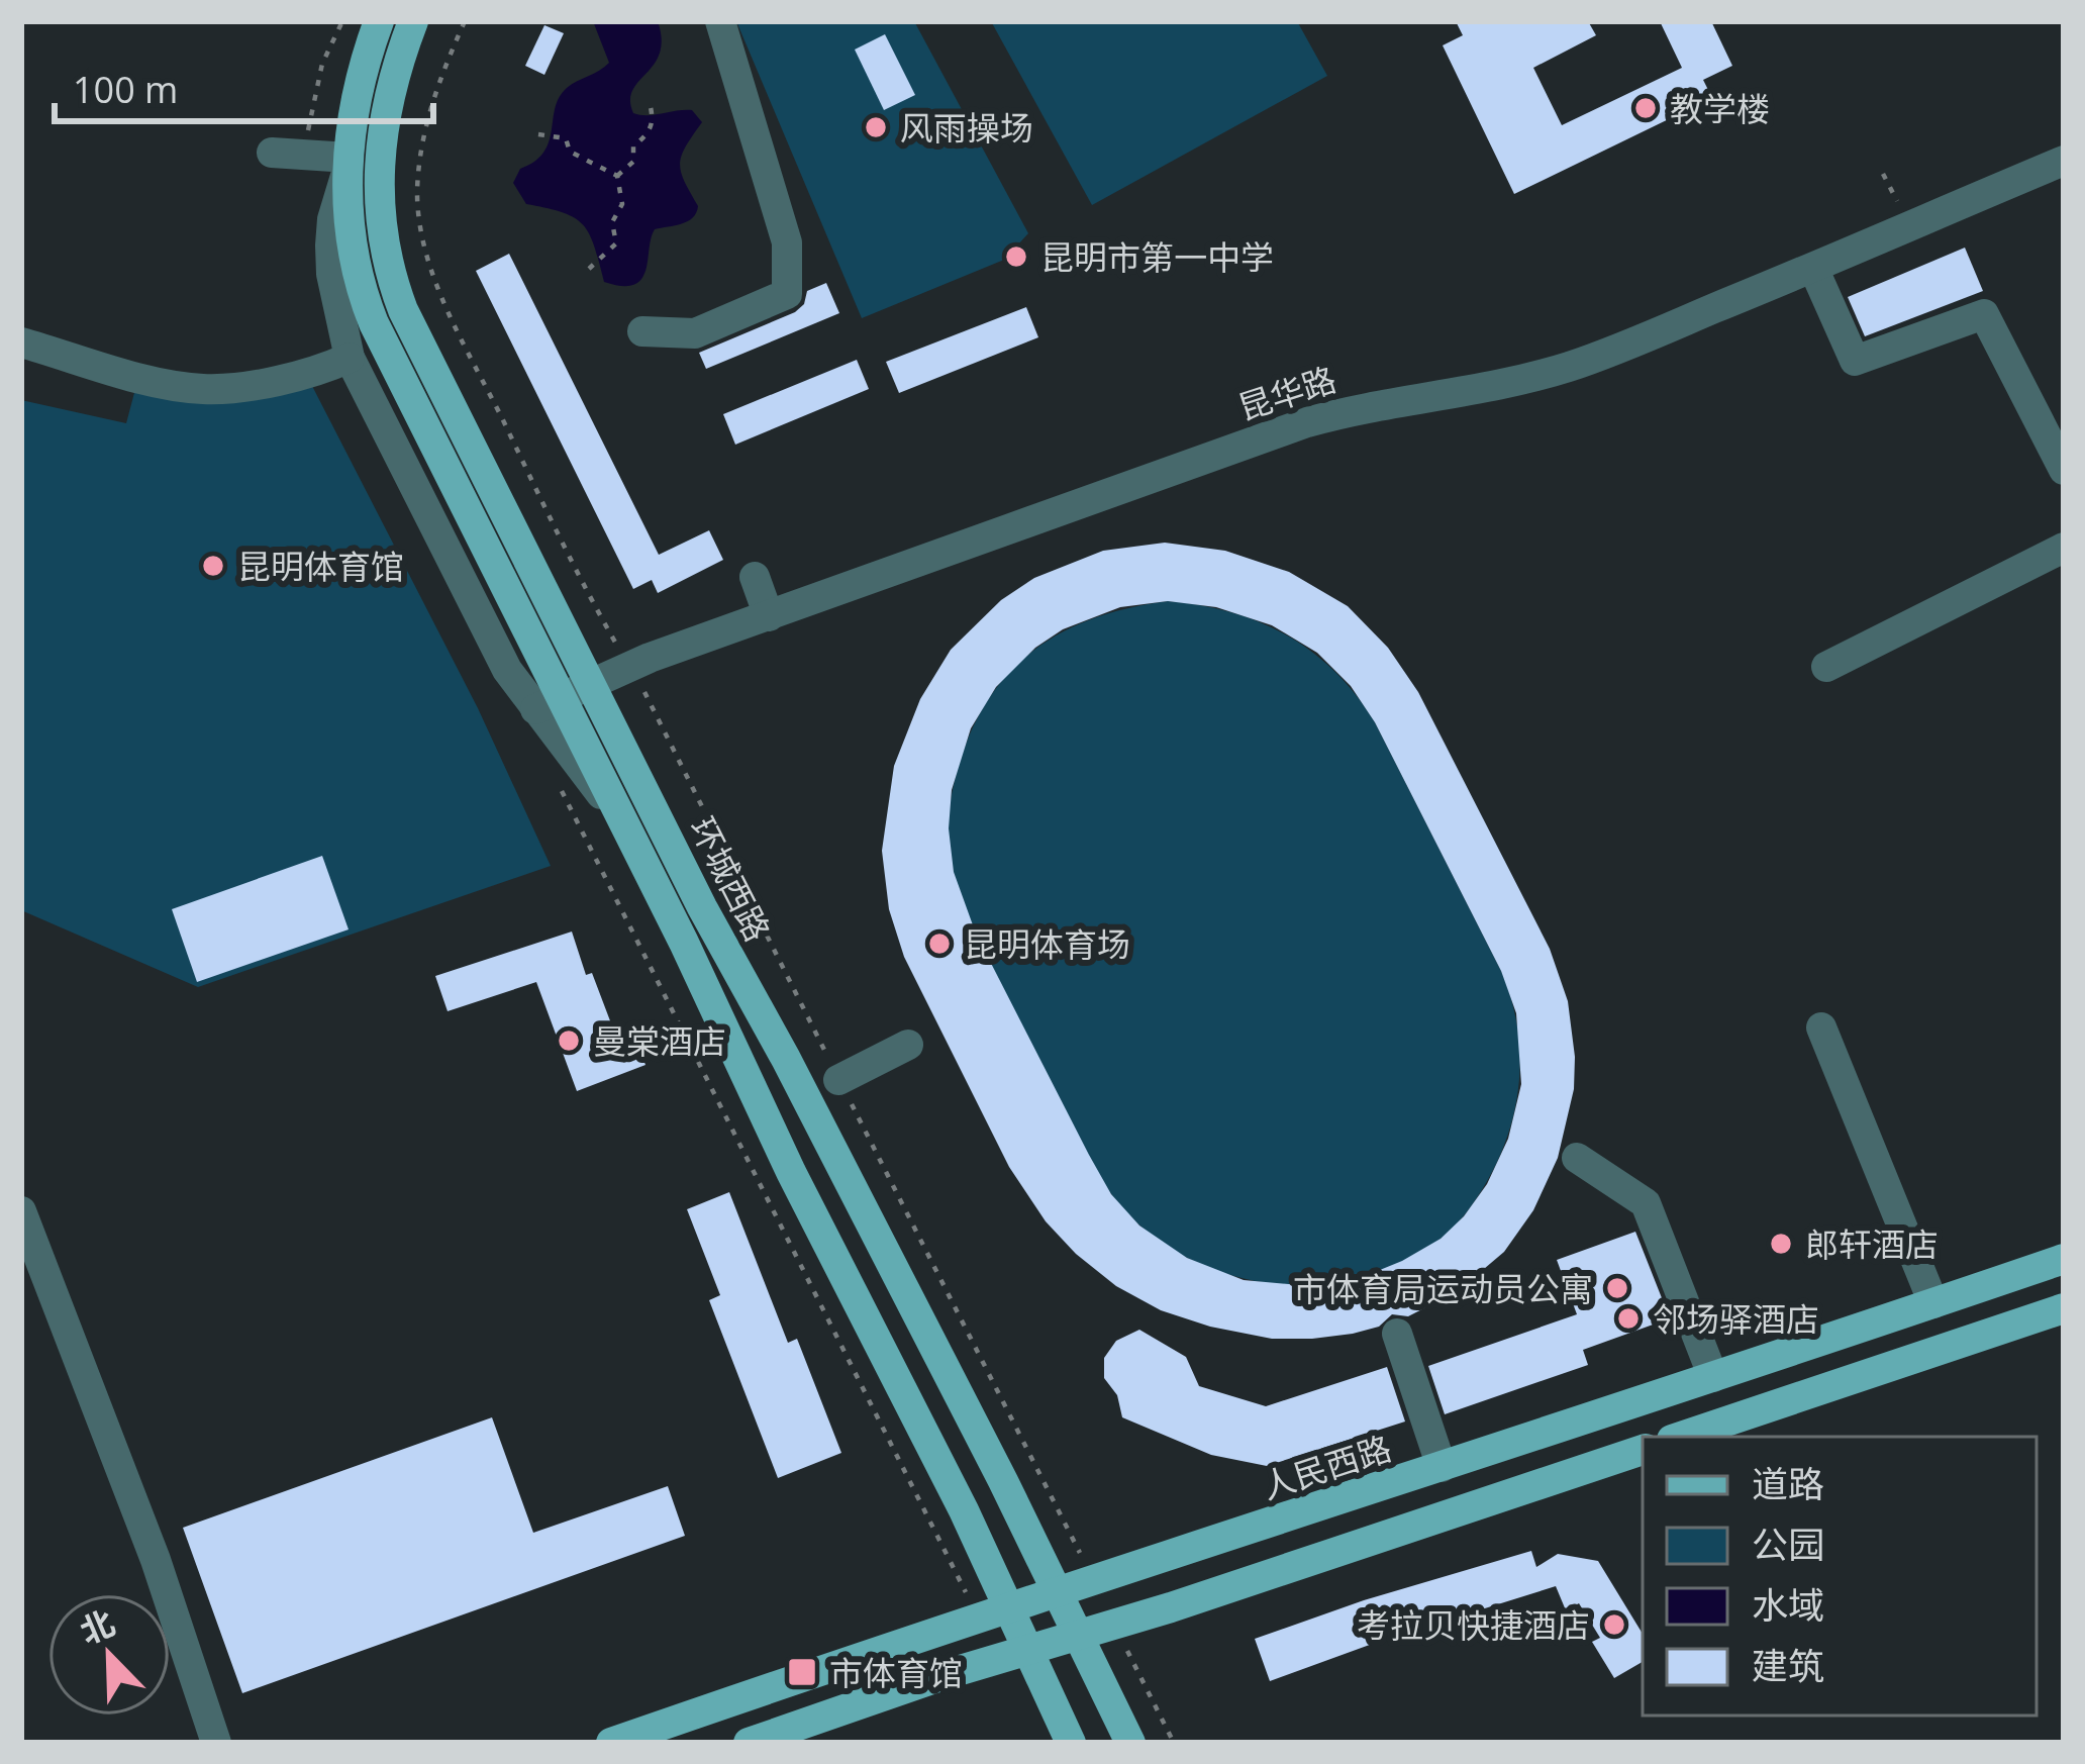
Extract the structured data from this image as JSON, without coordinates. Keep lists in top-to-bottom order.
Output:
{
  "streets": {
    "main road": ["环城西路", "人民西路"],
    "street": ["昆华路"]
  },
  "crossings": [
    ["昆华路", "环城西路"],
    ["环城西路", "人民西路"]
  ],
  "places": {
    "other": [
      "教学楼",
      "风雨操场",
      "昆明市第一中学",
      "昆明体育馆",
      "昆明体育场",
      "曼棠酒店",
      "郎轩酒店",
      "市体育局运动员公寓",
      "邻场驿酒店",
      "考拉贝快捷酒店"
    ],
    "transit": ["市体育馆"]
  },
  "legend": [
    "道路",
    "公园",
    "水域",
    "建筑"
  ],
  "scale_bar": "100 m",
  "north": "top left"
}
